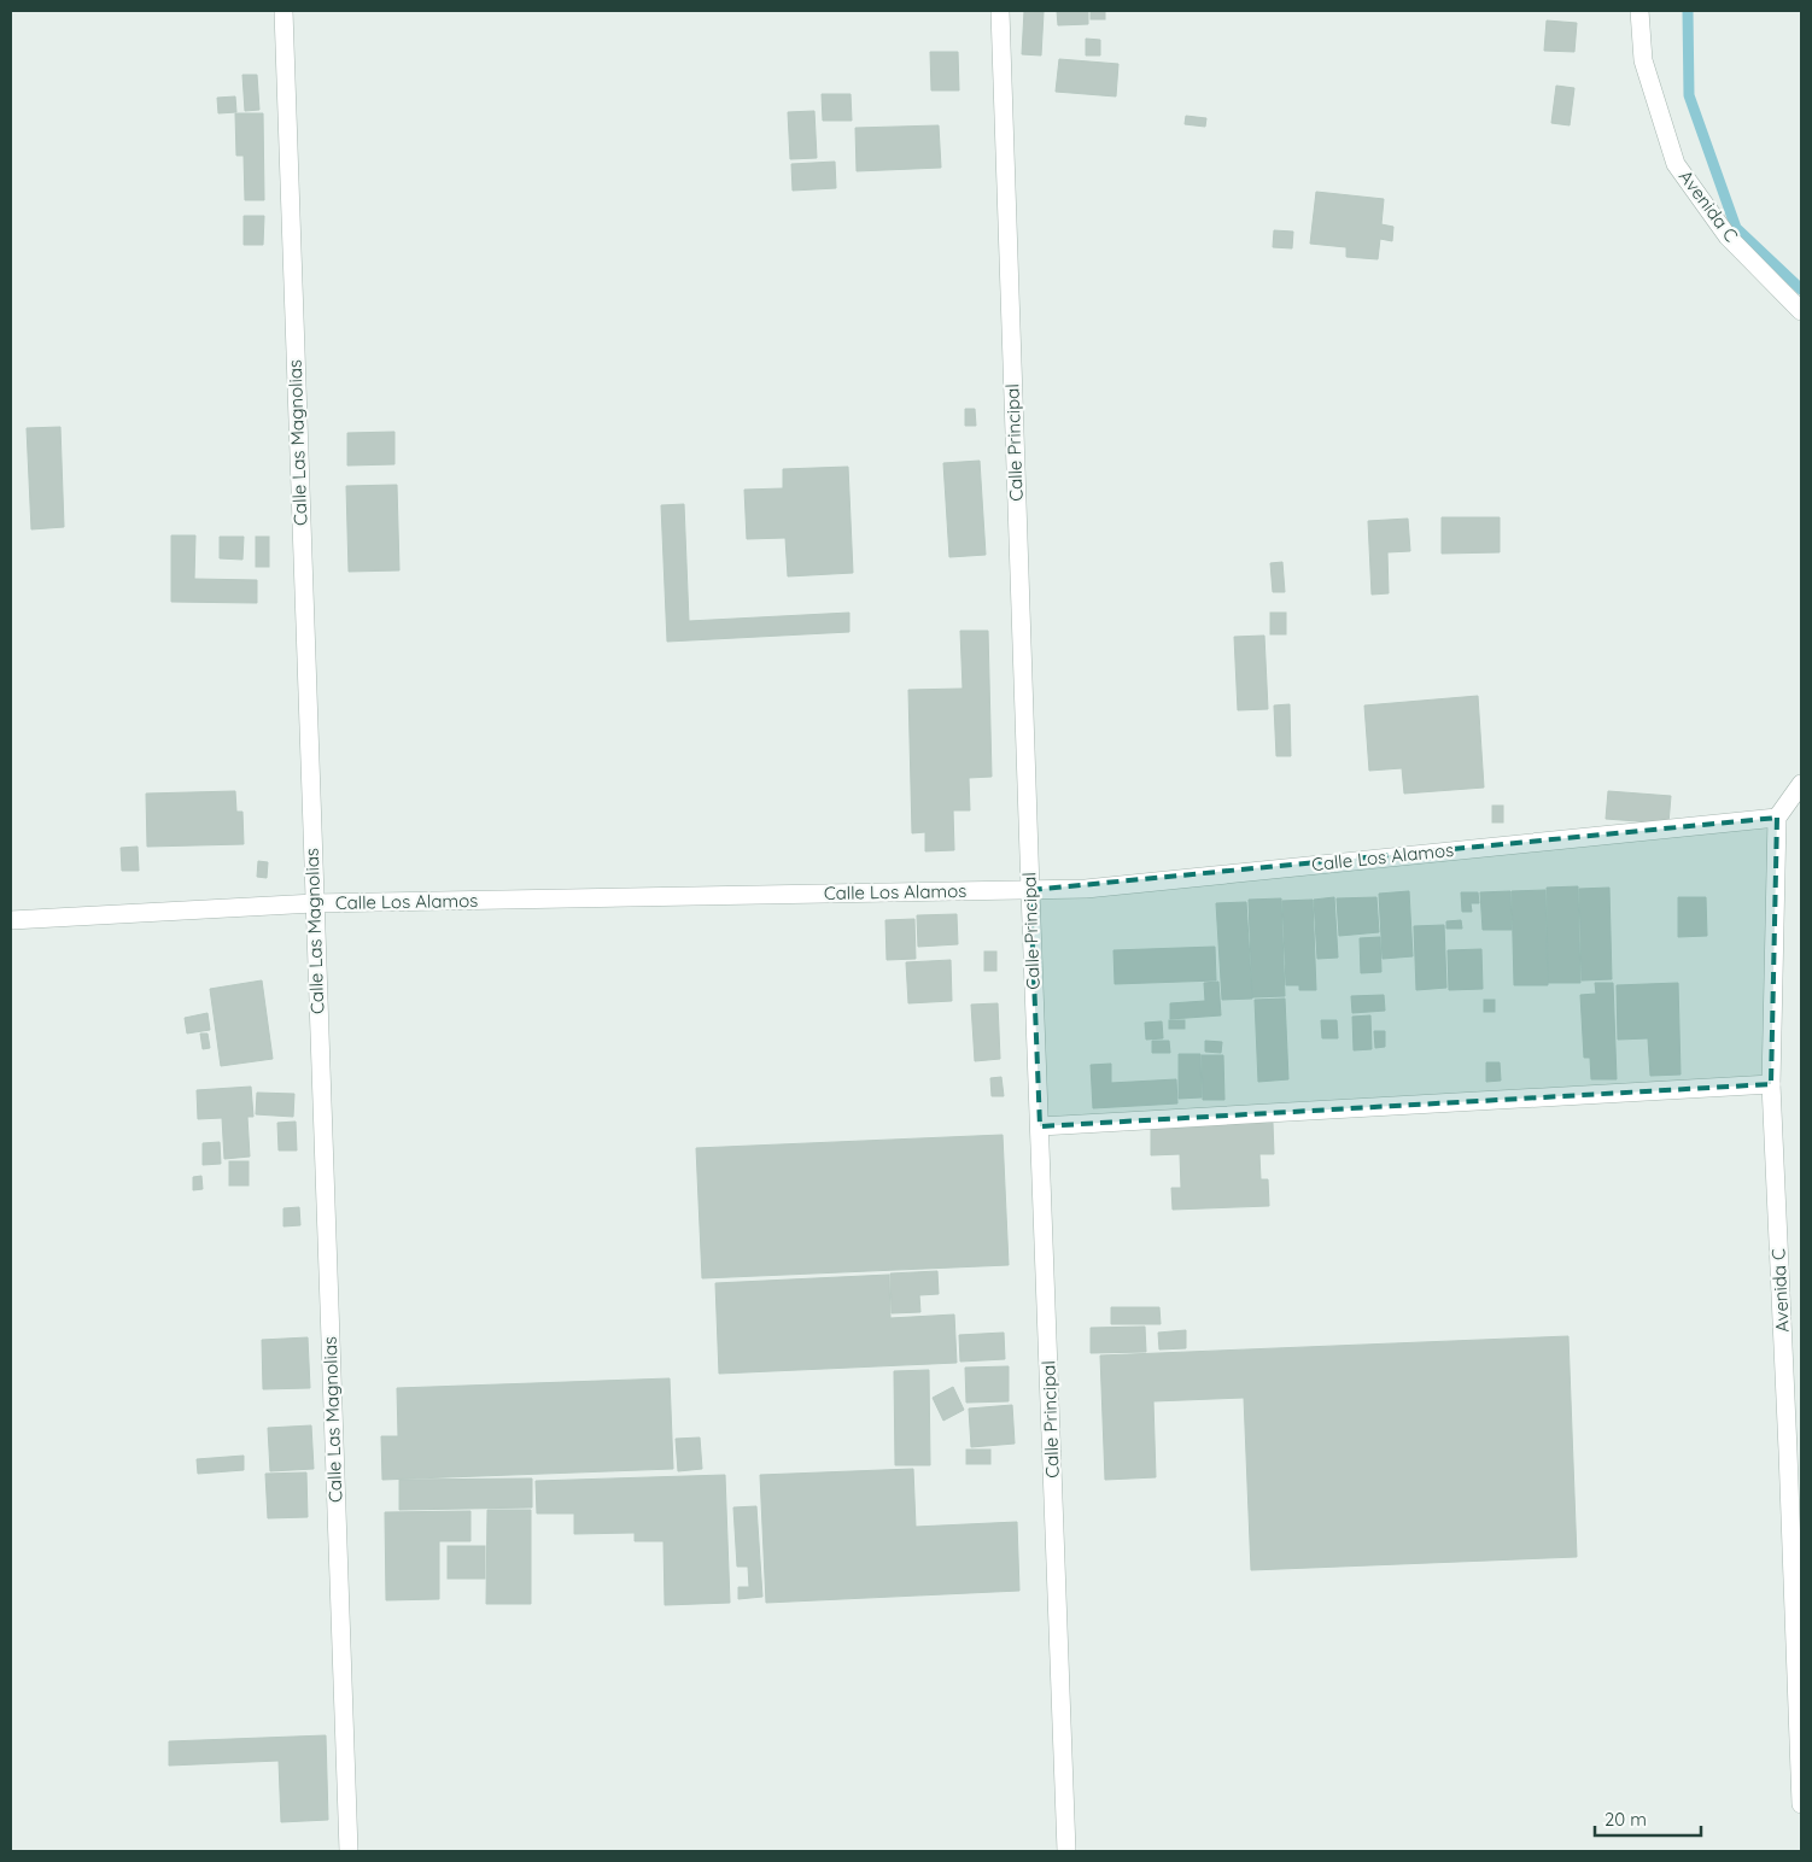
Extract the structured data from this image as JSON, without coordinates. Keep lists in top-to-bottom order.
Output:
{
  "streets": {
    "street": [
      "Avenida C",
      "Calle Las Magnolias",
      "Calle Principal",
      "Calle Los Alamos"
    ]
  },
  "crossings": [
    ["Avenida C", "Calle Los Alamos"],
    ["Calle Las Magnolias", "Calle Los Alamos"],
    ["Calle Principal", "Calle Los Alamos"]
  ],
  "scale_bar": "20 m"
}
